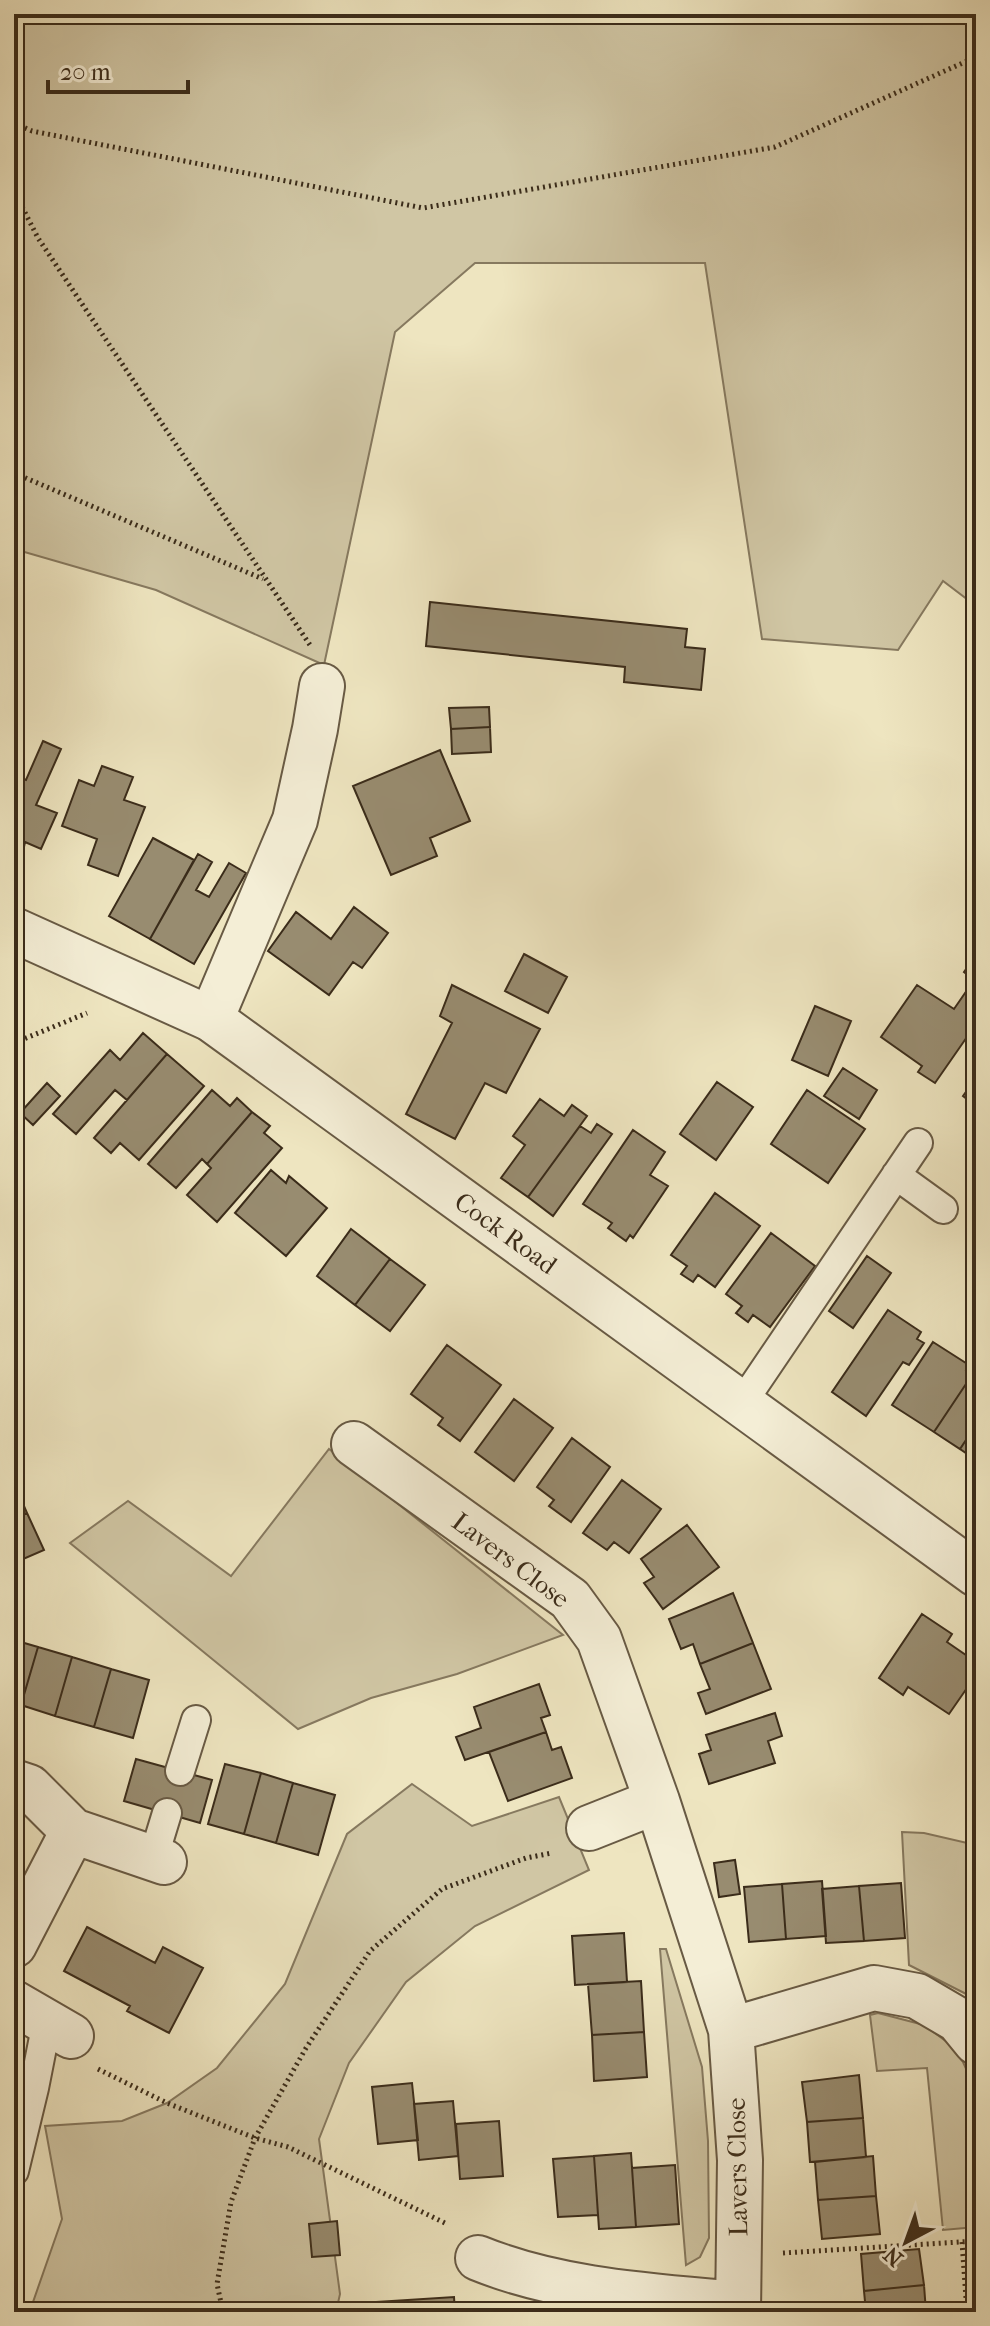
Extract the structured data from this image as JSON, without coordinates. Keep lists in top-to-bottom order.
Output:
{
  "streets": {
    "street": ["Cock Road", "Lavers Close"]
  },
  "scale_bar": "20 m",
  "north": "bottom left"
}
